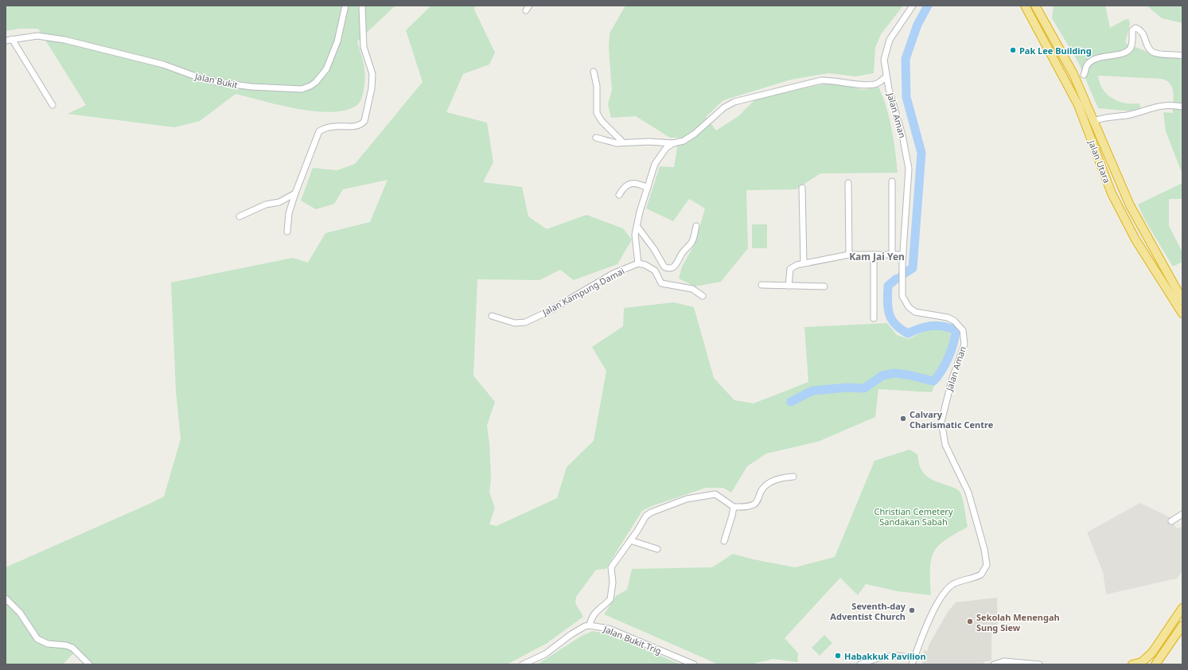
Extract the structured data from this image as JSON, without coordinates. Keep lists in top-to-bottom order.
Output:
{
  "streets": {
    "highway": ["Jalan Utara"],
    "street": [
      "Jalan Bukit",
      "Jalan Aman",
      "Jalan Kampung Damai",
      "Jalan Bukit Trig"
    ]
  },
  "districts": ["Kam Jai Yen"],
  "parks": ["Christian Cemetery Sandakan Sabah"],
  "places": [
    "Pak Lee Building",
    "Calvary Charismatic Centre",
    "Seventh-day Adventist Church",
    "Sekolah Menengah Sung Siew",
    "Habakkuk Pavilion"
  ]
}
